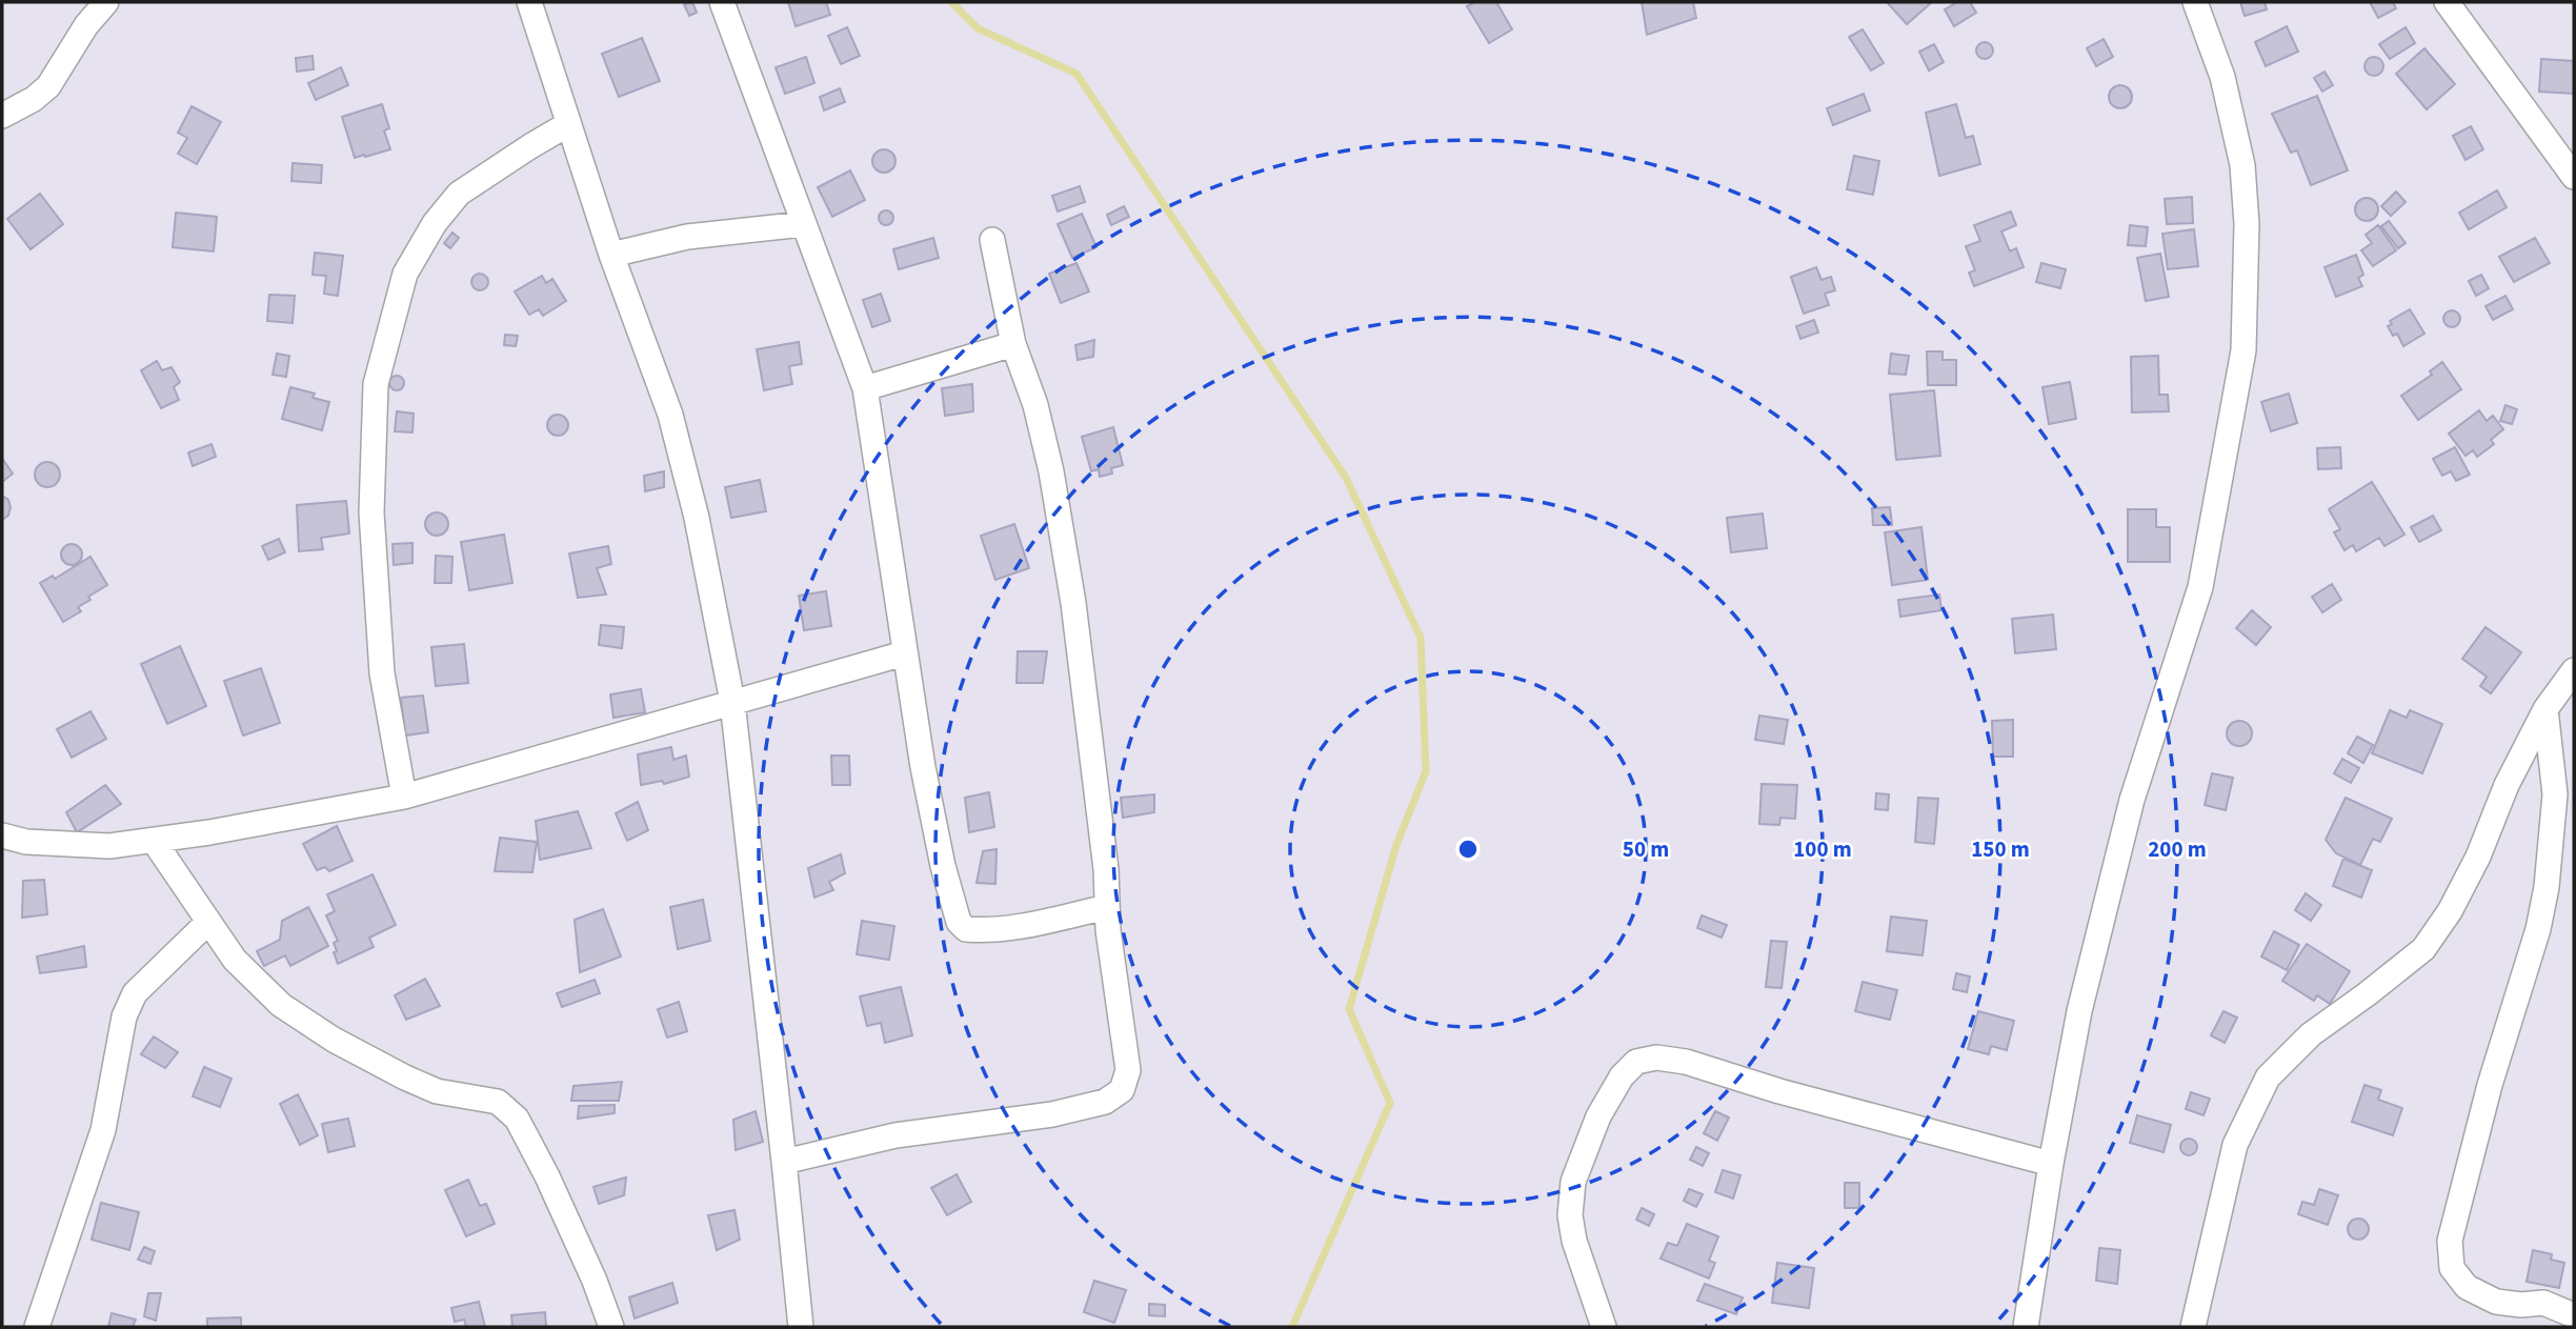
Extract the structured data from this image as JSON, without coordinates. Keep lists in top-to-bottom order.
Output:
{
  "rings": [
    "50 m",
    "100 m",
    "150 m",
    "200 m"
  ]
}
